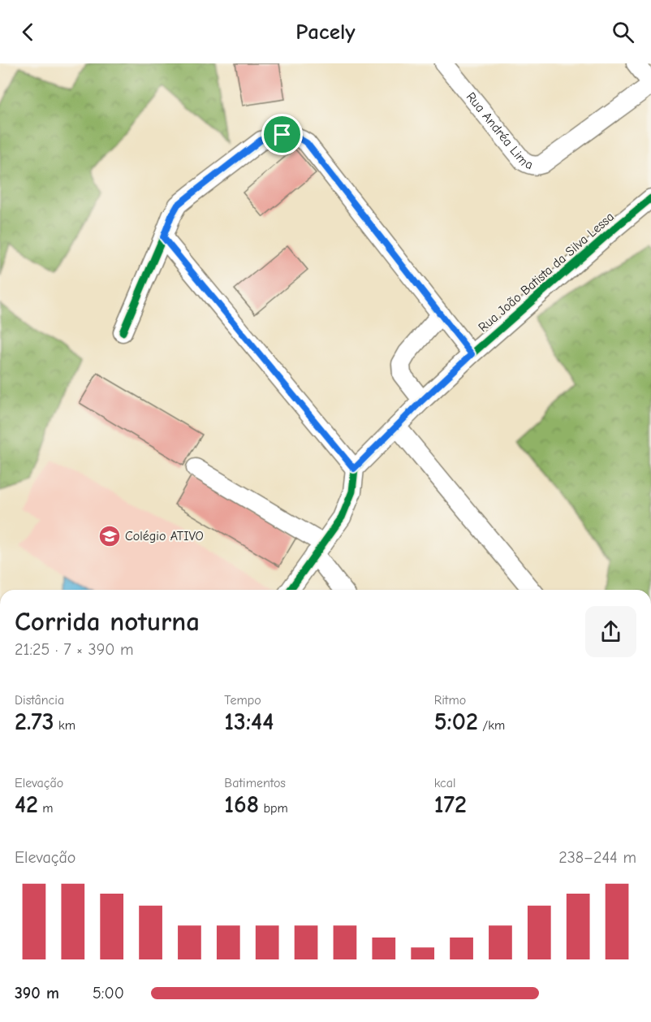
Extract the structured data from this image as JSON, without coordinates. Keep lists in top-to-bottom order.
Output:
{
  "streets": {
    "street": ["Rua Andréa Lima", "Rua João Batista da Silva Lessa"]
  },
  "places": {
    "school or university": ["Colégio ATIVO"]
  },
  "page": {
    "header": "Pacely",
    "heading": ["Corrida noturna", "21:25 · 7 × 390 m"],
    "stats": [
      ["Distância", "2.73 km"],
      ["Tempo", "13:44"],
      ["Ritmo", "5:02 /km"],
      ["Elevação", "42 m"],
      ["Batimentos", "168 bpm"],
      ["kcal", "172"]
    ],
    "chart": ["Elevação", "238–244 m"],
    "list": [
      {
        "name": "390 m",
        "note": "5:00"
      }
    ]
  }
}
